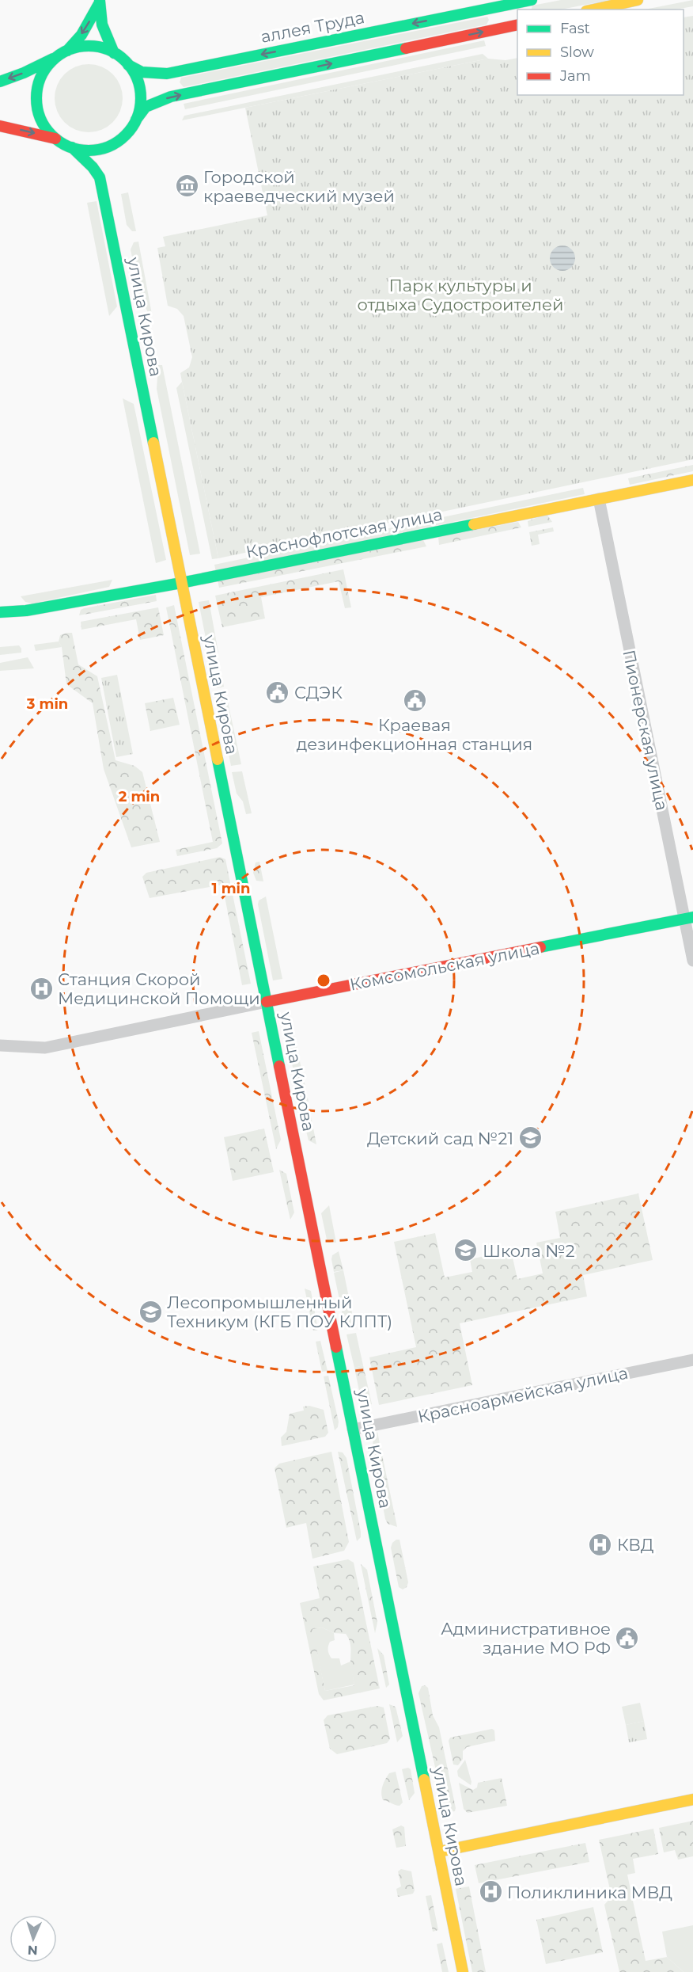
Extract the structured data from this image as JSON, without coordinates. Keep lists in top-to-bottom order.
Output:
{
  "streets": {
    "main road": [
      "аллея Труда",
      "улица Кирова",
      "Краснофлотская улица",
      "Комсомольская улица"
    ],
    "street": ["Пионерская улица", "Красноармейская улица"]
  },
  "crossings": [
    ["аллея Труда", "улица Кирова"],
    ["улица Кирова", "Краснофлотская улица"],
    ["улица Кирова", "Комсомольская улица"],
    ["улица Кирова", "Красноармейская улица"],
    ["Краснофлотская улица", "Пионерская улица"],
    ["Пионерская улица", "Комсомольская улица"]
  ],
  "parks": ["Парк культуры и отдыха Судостроителей"],
  "places": {
    "museum": ["Городской краеведческий музей"],
    "public building": ["СДЭК", "Краевая дезинфекционная станция", "Административное здание МО РФ"],
    "hospital": ["Станция Скорой Медицинской Помощи", "КВД", "Поликлиника МВД"],
    "school or university": ["Детский сад №21", "Школа №2", "Лесопромышленный Техникум (КГБ ПОУ КЛПТ)"]
  },
  "legend": ["Fast", "Slow", "Jam"],
  "north": "bottom",
  "rings": ["3 min", "2 min", "1 min"]
}
